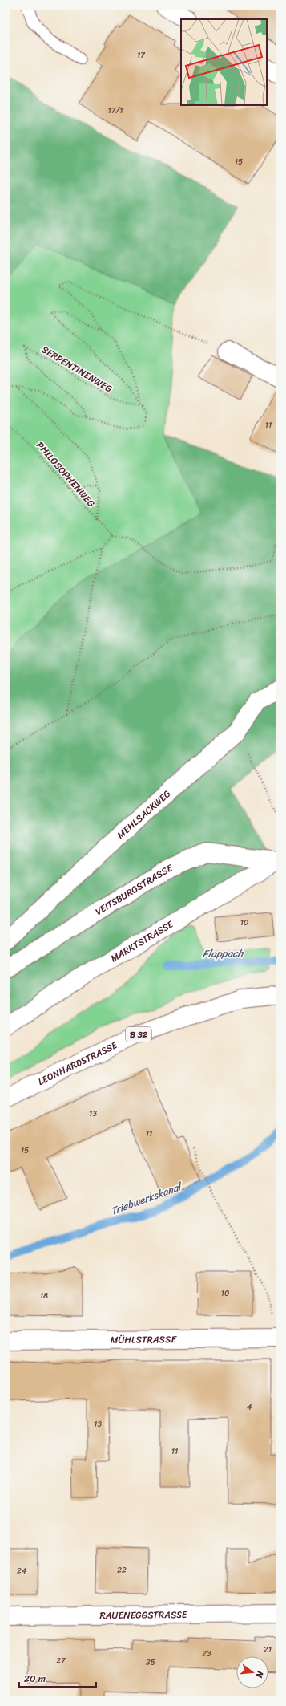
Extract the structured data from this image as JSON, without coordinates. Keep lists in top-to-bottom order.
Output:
{
  "streets": {
    "street": [
      "MEHLSACKWEG",
      "VEITSBURGSTRASSE",
      "MARKTSTRASSE",
      "B 32",
      "LEONHARDSTRASSE",
      "MÜHLSTRASSE",
      "RAUENEGGSTRASSE"
    ],
    "path": ["SERPENTINENWEG", "PHILOSOPHENWEG"]
  },
  "crossings": [
    ["VEITSBURGSTRASSE", "MARKTSTRASSE"]
  ],
  "water": ["Flappach", "Triebwerkskanal"],
  "house_numbers": [
    "17",
    "17/1",
    "15",
    "11",
    "10",
    "13",
    "11",
    "15",
    "10",
    "18",
    "4",
    "13",
    "11",
    "22",
    "24",
    "21",
    "23",
    "27",
    "25"
  ],
  "scale_bar": "20 m",
  "north": "right"
}
